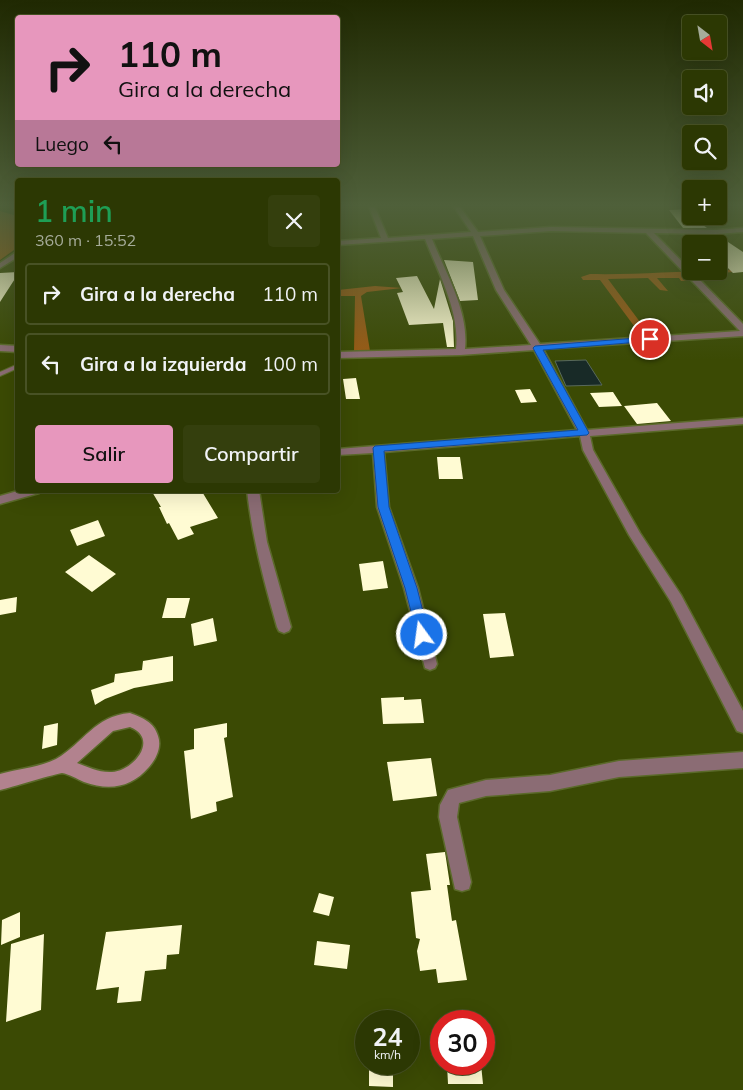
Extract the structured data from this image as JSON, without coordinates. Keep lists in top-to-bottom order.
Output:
{
  "north": "bottom right",
  "page": {
    "map_buttons": ["+", "−"],
    "turn": ["110 m", "Gira a la derecha"],
    "then": "Luego",
    "heading": ["1 min", "360 m · 15:52"],
    "list": [
      {
        "name": "Gira a la derecha",
        "value": "110 m"
      },
      {
        "name": "Gira a la izquierda",
        "value": "100 m"
      }
    ],
    "buttons": ["Salir", "Compartir"],
    "speed": "24 km/h",
    "limit": "30"
  }
}
